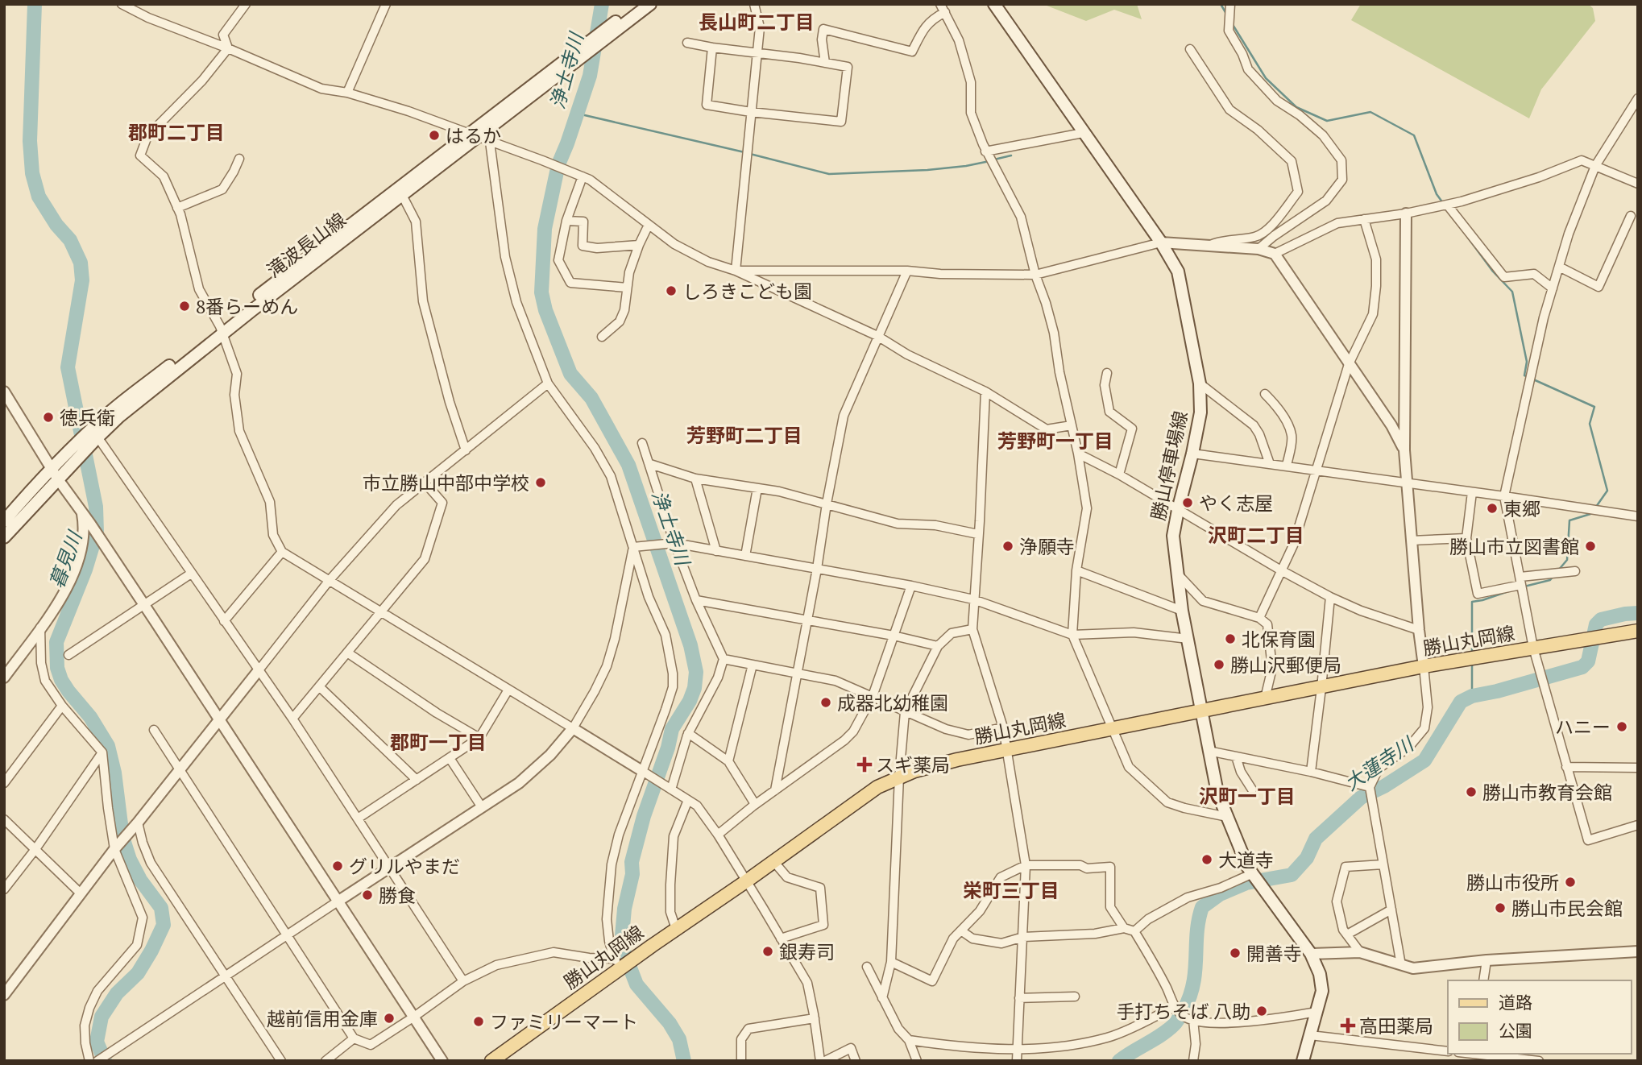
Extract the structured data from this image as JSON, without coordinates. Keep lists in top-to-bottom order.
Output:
{
  "streets": {
    "main road": ["滝波長山線", "勝山停車場線", "勝山丸岡線"]
  },
  "crossings": [
    ["勝山停車場線", "勝山丸岡線"]
  ],
  "districts": [
    "長山町二丁目",
    "郡町二丁目",
    "芳野町二丁目",
    "芳野町一丁目",
    "沢町二丁目",
    "郡町一丁目",
    "沢町一丁目",
    "栄町三丁目"
  ],
  "water": ["浄土寺川", "暮見川", "大蓮寺川"],
  "places": {
    "other": [
      "はるか",
      "しろきこども園",
      "8番らーめん",
      "徳兵衛",
      "市立勝山中部中学校",
      "やく志屋",
      "東郷",
      "浄願寺",
      "勝山市立図書館",
      "北保育園",
      "勝山沢郵便局",
      "成器北幼稚園",
      "ハニー",
      "勝山市教育会館",
      "大道寺",
      "グリルやまだ",
      "勝山市役所",
      "勝食",
      "勝山市民会館",
      "銀寿司",
      "開善寺",
      "手打ちそば 八助",
      "越前信用金庫",
      "ファミリーマート"
    ],
    "health": ["スギ薬局", "高田薬局"]
  },
  "legend": ["道路", "公園"]
}
